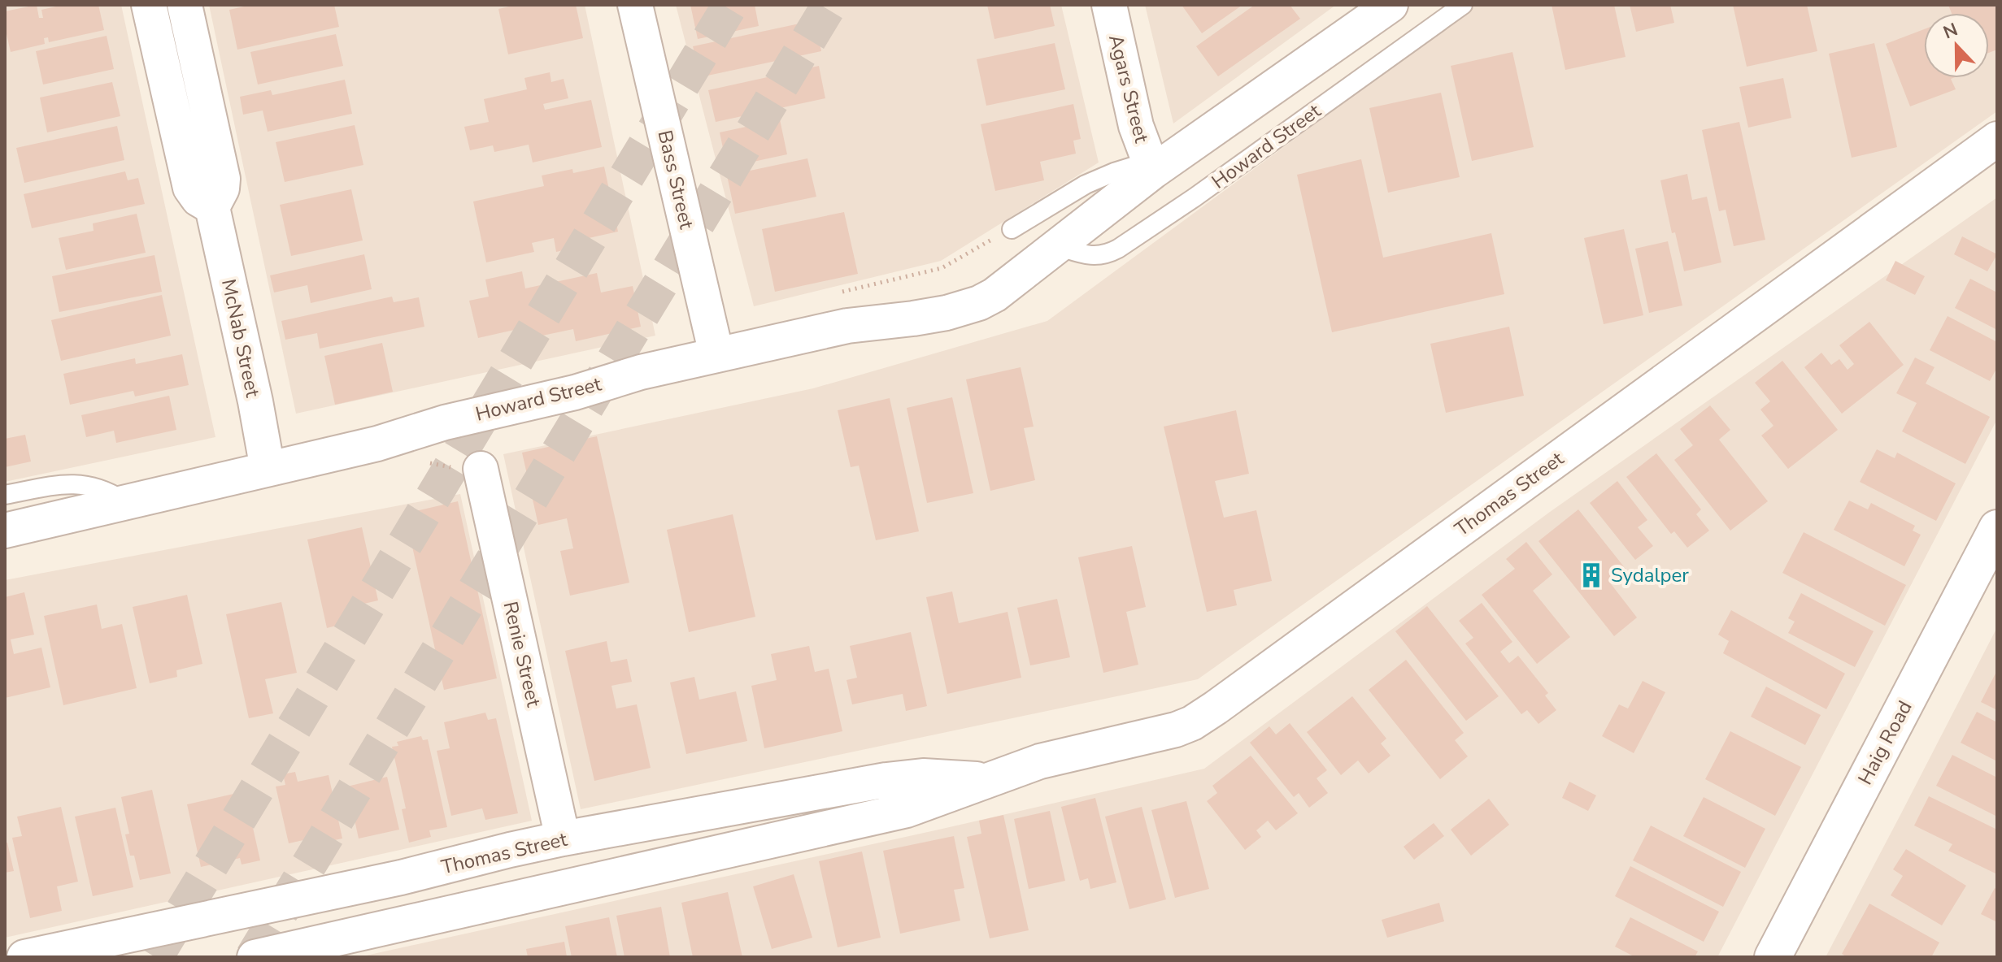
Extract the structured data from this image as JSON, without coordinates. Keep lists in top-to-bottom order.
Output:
{
  "streets": {
    "street": [
      "Agars Street",
      "Howard Street",
      "Bass Street",
      "McNab Street",
      "Thomas Street",
      "Renie Street",
      "Haig Road"
    ]
  },
  "crossings": [
    ["Agars Street", "Howard Street"],
    ["Howard Street", "Bass Street"],
    ["Howard Street", "McNab Street"],
    ["Thomas Street", "Renie Street"]
  ],
  "places": {
    "building": ["Sydalper"]
  },
  "north": "top"
}
